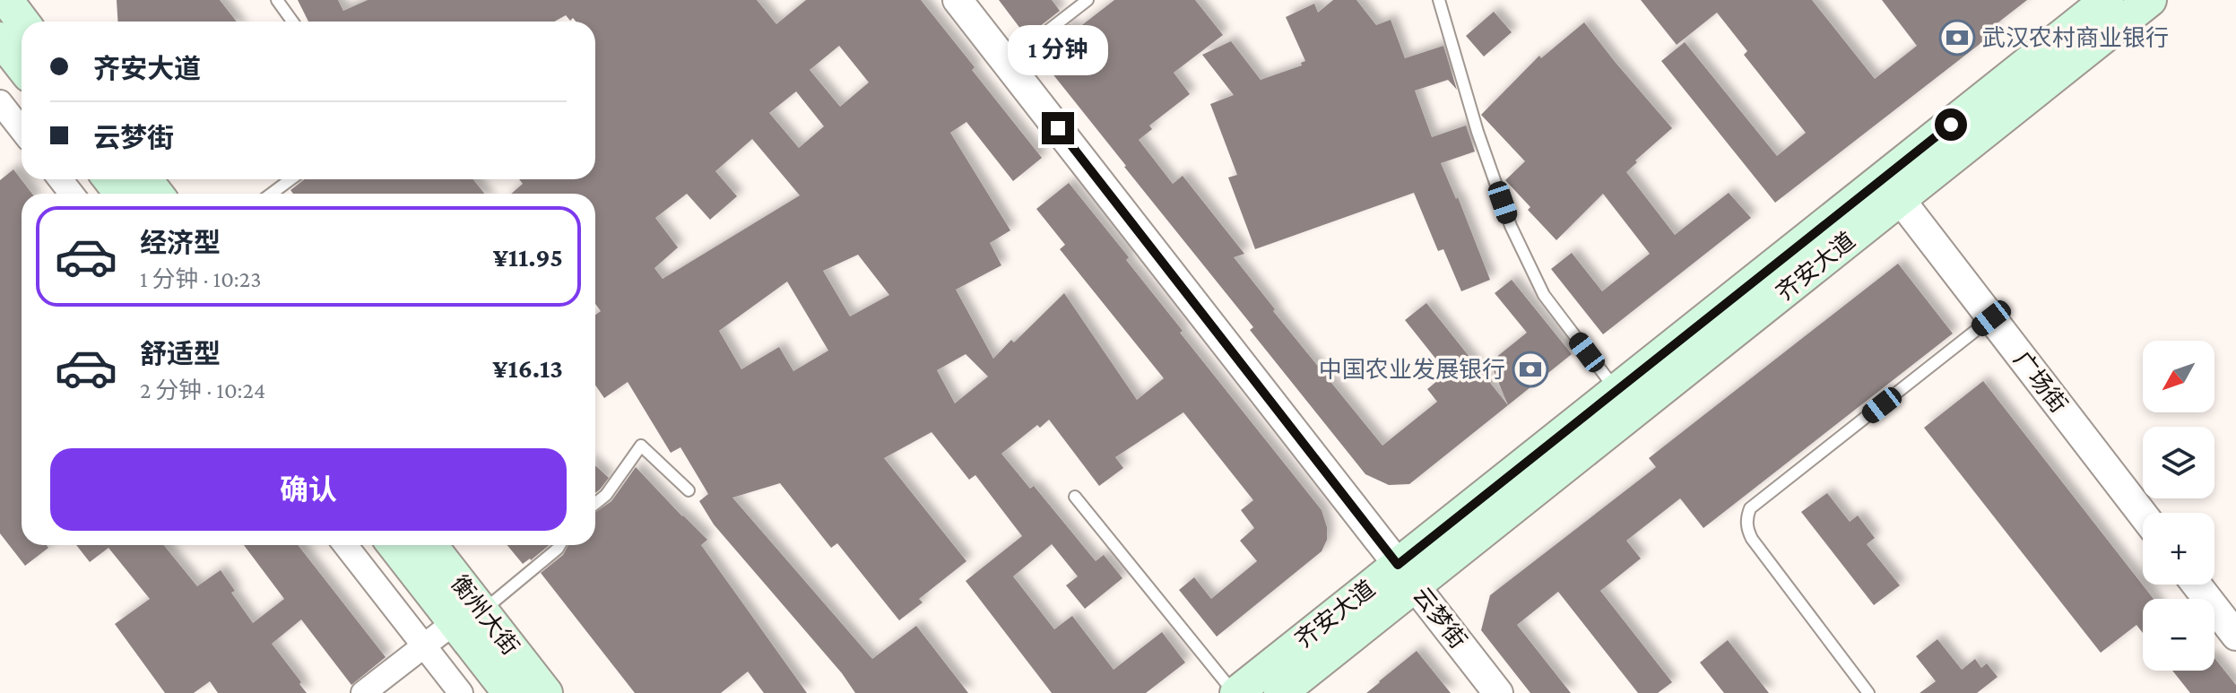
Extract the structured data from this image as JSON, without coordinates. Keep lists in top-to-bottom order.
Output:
{
  "streets": {
    "main road": ["齐安大道", "衡州大街"],
    "street": ["广场街", "云梦街"]
  },
  "crossings": [
    ["齐安大道", "广场街"],
    ["齐安大道", "云梦街"]
  ],
  "places": {
    "bank": ["武汉农村商业银行", "中国农业发展银行"]
  },
  "north": "bottom left",
  "page": {
    "banner": ["齐安大道", "云梦街"],
    "bubble": "1 分钟",
    "list": [
      {
        "name": "经济型",
        "note": "1 分钟 · 10:23",
        "value": "¥11.95"
      },
      {
        "name": "舒适型",
        "note": "2 分钟 · 10:24",
        "value": "¥16.13"
      }
    ],
    "map_buttons": ["+", "−"],
    "buttons": "确认"
  }
}
